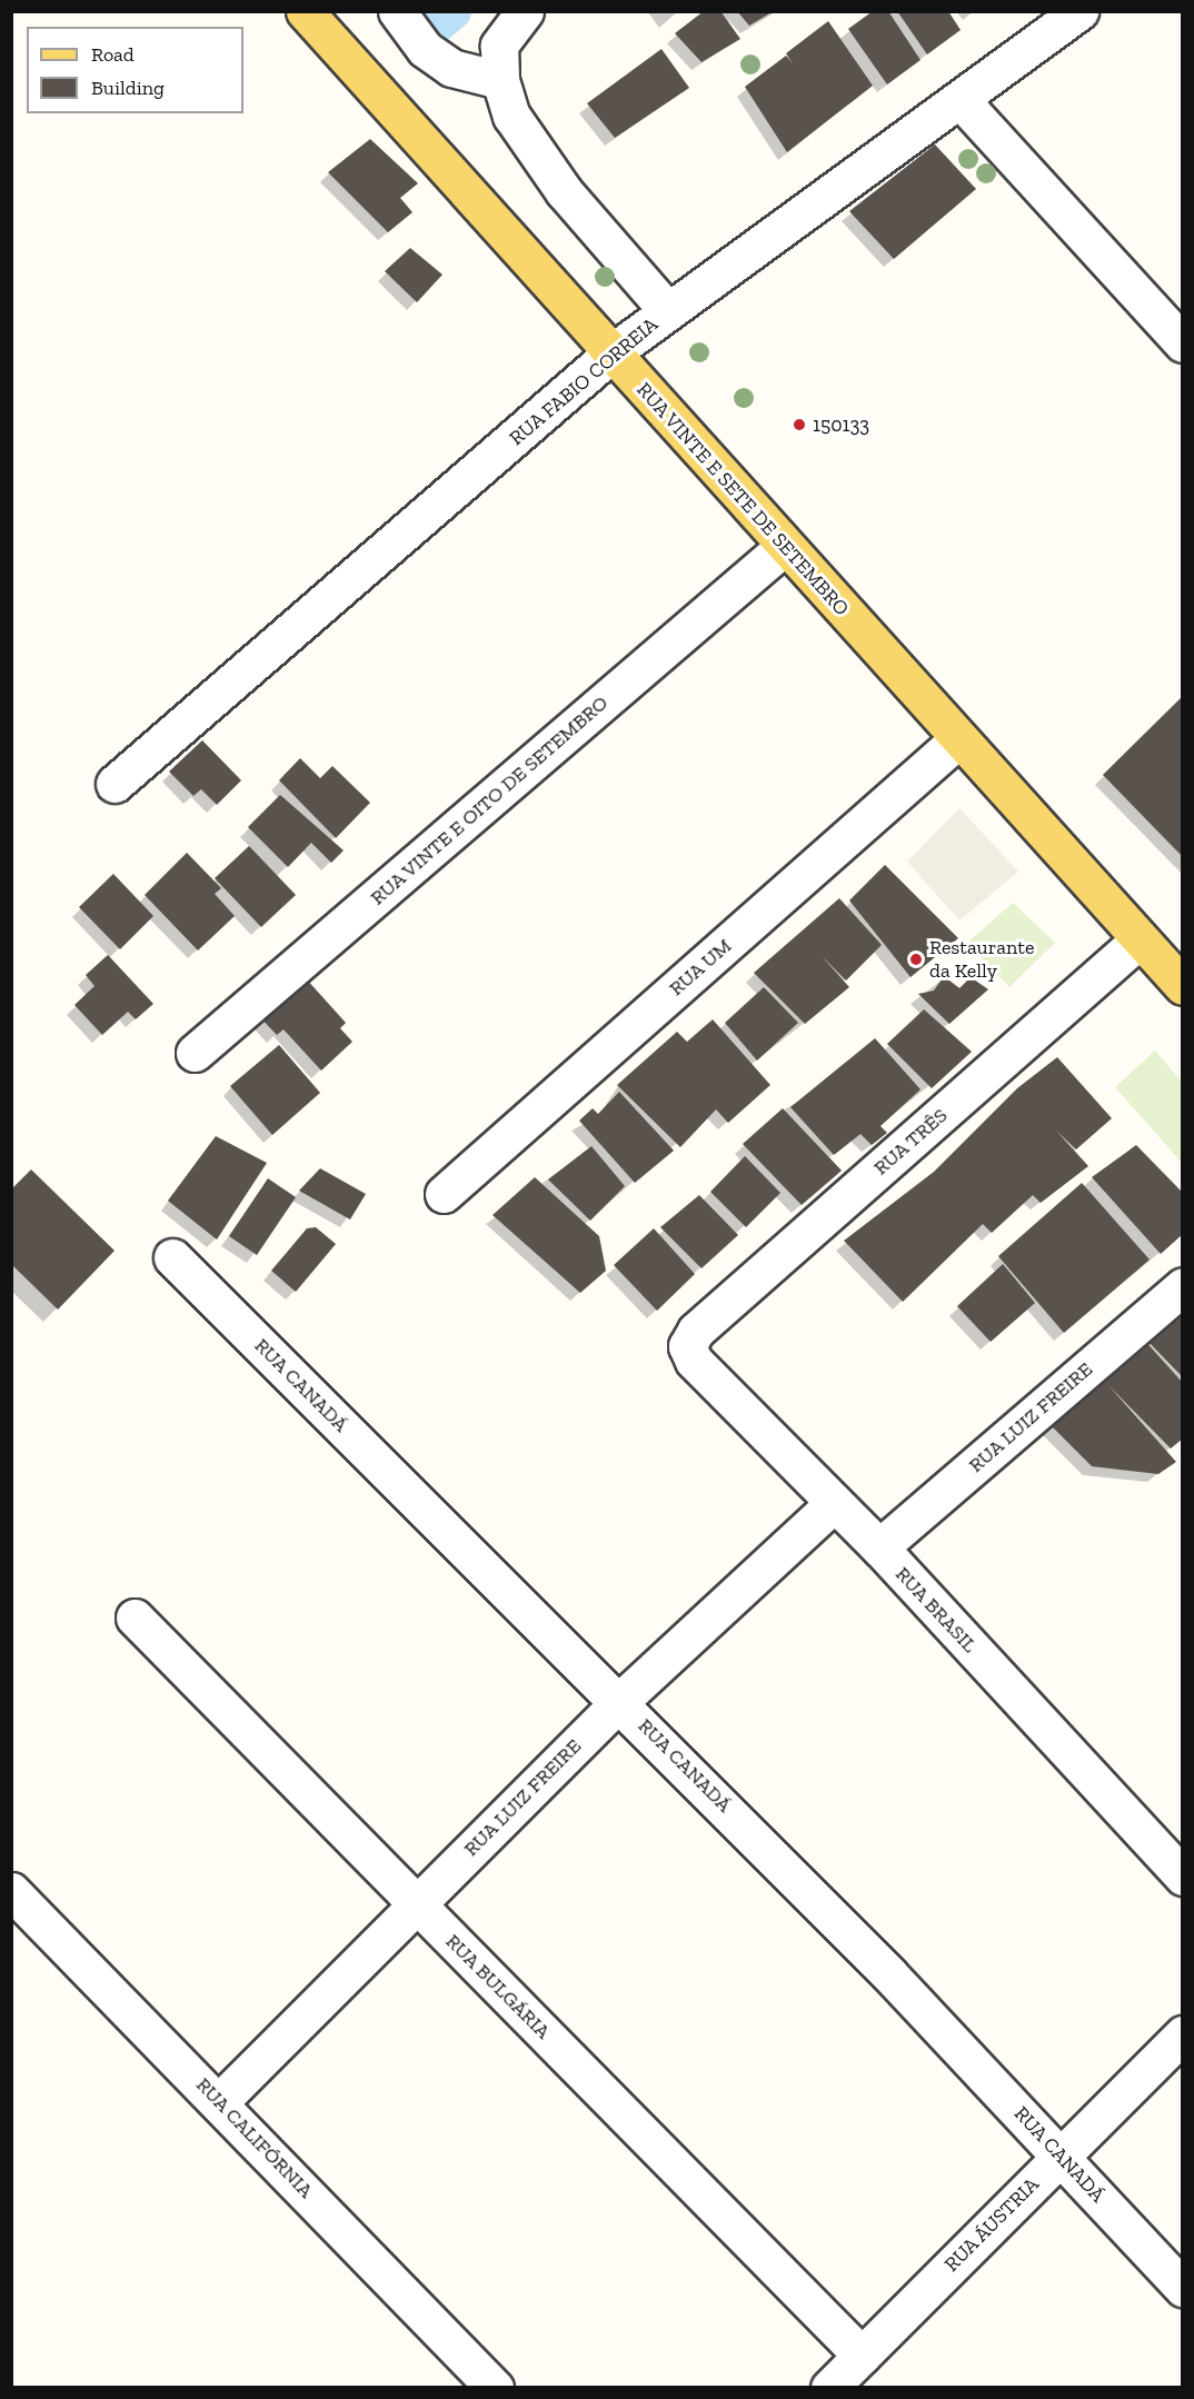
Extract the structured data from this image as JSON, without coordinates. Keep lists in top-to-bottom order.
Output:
{
  "streets": {
    "main road": ["RUA VINTE E SETE DE SETEMBRO"],
    "street": [
      "RUA FABIO CORREIA",
      "RUA VINTE E OITO DE SETEMBRO",
      "RUA UM",
      "RUA TRÊS",
      "RUA CANADÁ",
      "RUA LUIZ FREIRE",
      "RUA BRASIL",
      "RUA BULGÁRIA",
      "RUA CALIFÓRNIA",
      "RUA ÁUSTRIA"
    ]
  },
  "crossings": [
    ["RUA FABIO CORREIA", "RUA VINTE E SETE DE SETEMBRO"],
    ["RUA VINTE E SETE DE SETEMBRO", "RUA VINTE E OITO DE SETEMBRO"],
    ["RUA VINTE E SETE DE SETEMBRO", "RUA UM"],
    ["RUA VINTE E SETE DE SETEMBRO", "RUA TRÊS"],
    ["RUA TRÊS", "RUA BRASIL"],
    ["RUA CANADÁ", "RUA LUIZ FREIRE"],
    ["RUA CANADÁ", "RUA ÁUSTRIA"],
    ["RUA LUIZ FREIRE", "RUA BRASIL"],
    ["RUA LUIZ FREIRE", "RUA BULGÁRIA"],
    ["RUA LUIZ FREIRE", "RUA CALIFÓRNIA"],
    ["RUA BULGÁRIA", "RUA ÁUSTRIA"]
  ],
  "places": ["150133", "Restaurante da Kelly"],
  "legend": ["Road", "Building"]
}
